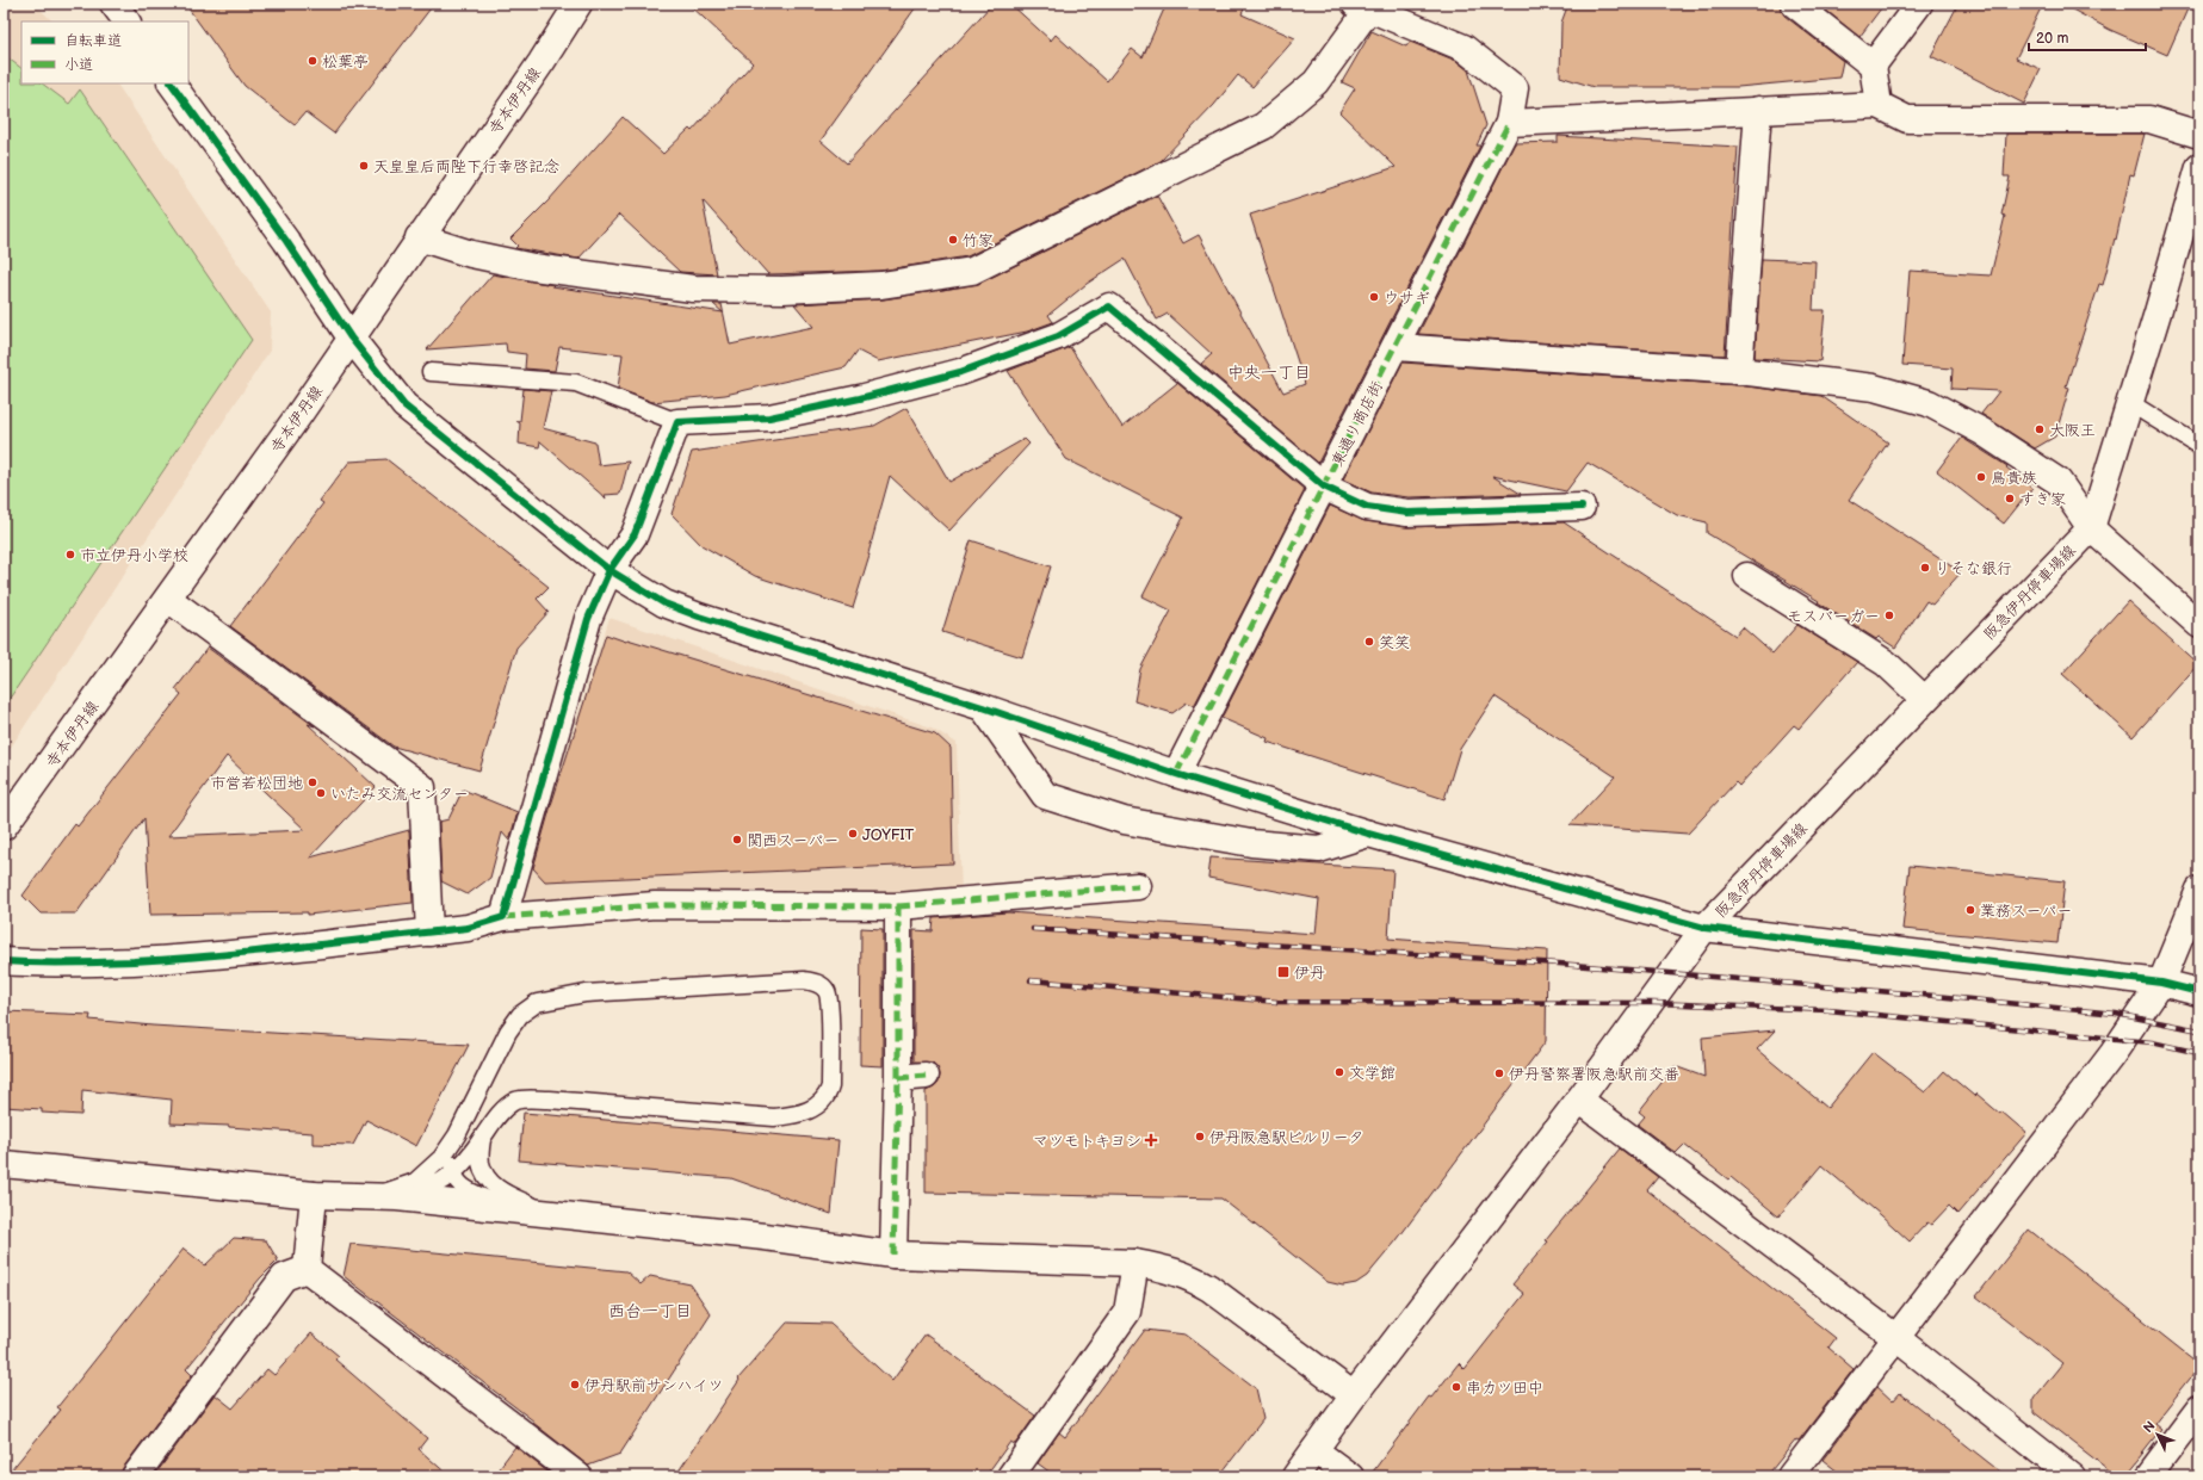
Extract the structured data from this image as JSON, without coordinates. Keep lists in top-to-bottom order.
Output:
{
  "streets": {
    "street": ["寺本伊丹線", "東通り商店街", "阪急伊丹停車場線"]
  },
  "districts": ["中央一丁目", "西台一丁目"],
  "places": {
    "other": [
      "松葉亭",
      "天皇皇后両陛下行幸啓記念",
      "竹家",
      "ウサギ",
      "大阪王",
      "鳥貴族",
      "すき家",
      "市立伊丹小学校",
      "りそな銀行",
      "モスバーガー",
      "笑笑",
      "市営若松団地",
      "いたみ交流センター",
      "JOYFIT",
      "関西スーパー",
      "業務スーパー",
      "文学館",
      "伊丹警察署阪急駅前交番",
      "伊丹阪急駅ビルリータ",
      "伊丹駅前サンハイツ",
      "串カツ田中"
    ],
    "transit": ["伊丹"],
    "health": ["マツモトキヨシ"]
  },
  "legend": ["自転車道", "小道"],
  "scale_bar": "20 m",
  "north": "top left"
}
